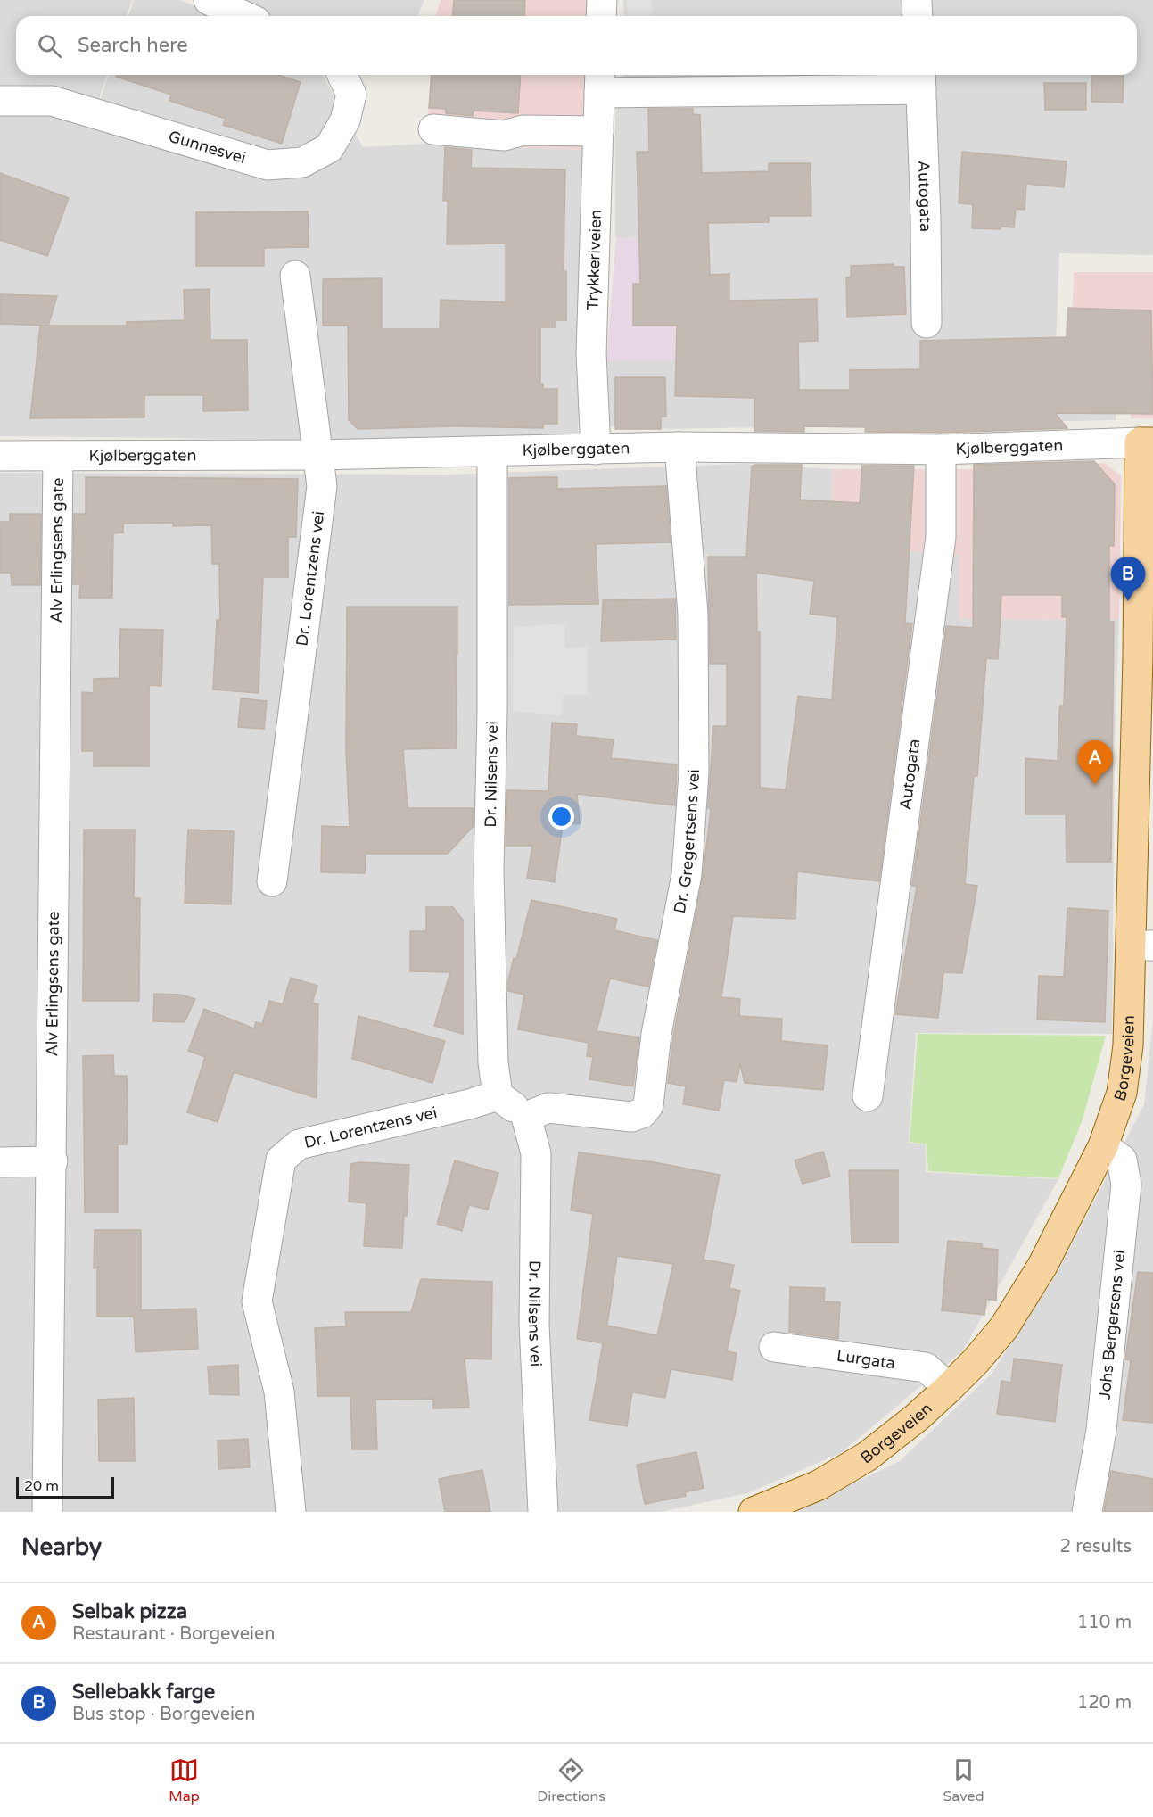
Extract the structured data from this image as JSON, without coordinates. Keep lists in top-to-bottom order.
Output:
{
  "streets": {
    "main road": ["Borgeveien"],
    "street": [
      "Gunnesvei",
      "Autogata",
      "Trykkeriveien",
      "Kjølberggaten",
      "Alv Erlingsens gate",
      "Dr. Lorentzens vei",
      "Dr. Nilsens vei",
      "Dr. Gregertsens vei",
      "Johs Bergersens vei",
      "Lurgata"
    ]
  },
  "crossings": [
    ["Autogata", "Kjølberggaten"],
    ["Trykkeriveien", "Kjølberggaten"],
    ["Kjølberggaten", "Alv Erlingsens gate"],
    ["Kjølberggaten", "Dr. Lorentzens vei"],
    ["Kjølberggaten", "Dr. Nilsens vei"],
    ["Kjølberggaten", "Dr. Gregertsens vei"],
    ["Kjølberggaten", "Borgeveien"],
    ["Dr. Lorentzens vei", "Dr. Nilsens vei"],
    ["Dr. Nilsens vei", "Dr. Gregertsens vei"],
    ["Borgeveien", "Johs Bergersens vei"],
    ["Borgeveien", "Lurgata"]
  ],
  "scale_bar": "20 m",
  "page": {
    "search": "Search here",
    "pins": ["B", "A"],
    "scale": "20 m",
    "heading": ["Nearby", "2 results"],
    "list": [
      {
        "mark": "A",
        "name": "Selbak pizza",
        "note": "Restaurant · Borgeveien",
        "value": "110 m"
      },
      {
        "mark": "B",
        "name": "Sellebakk farge",
        "note": "Bus stop · Borgeveien",
        "value": "120 m"
      }
    ],
    "nav": ["Map", "Directions", "Saved"]
  }
}
